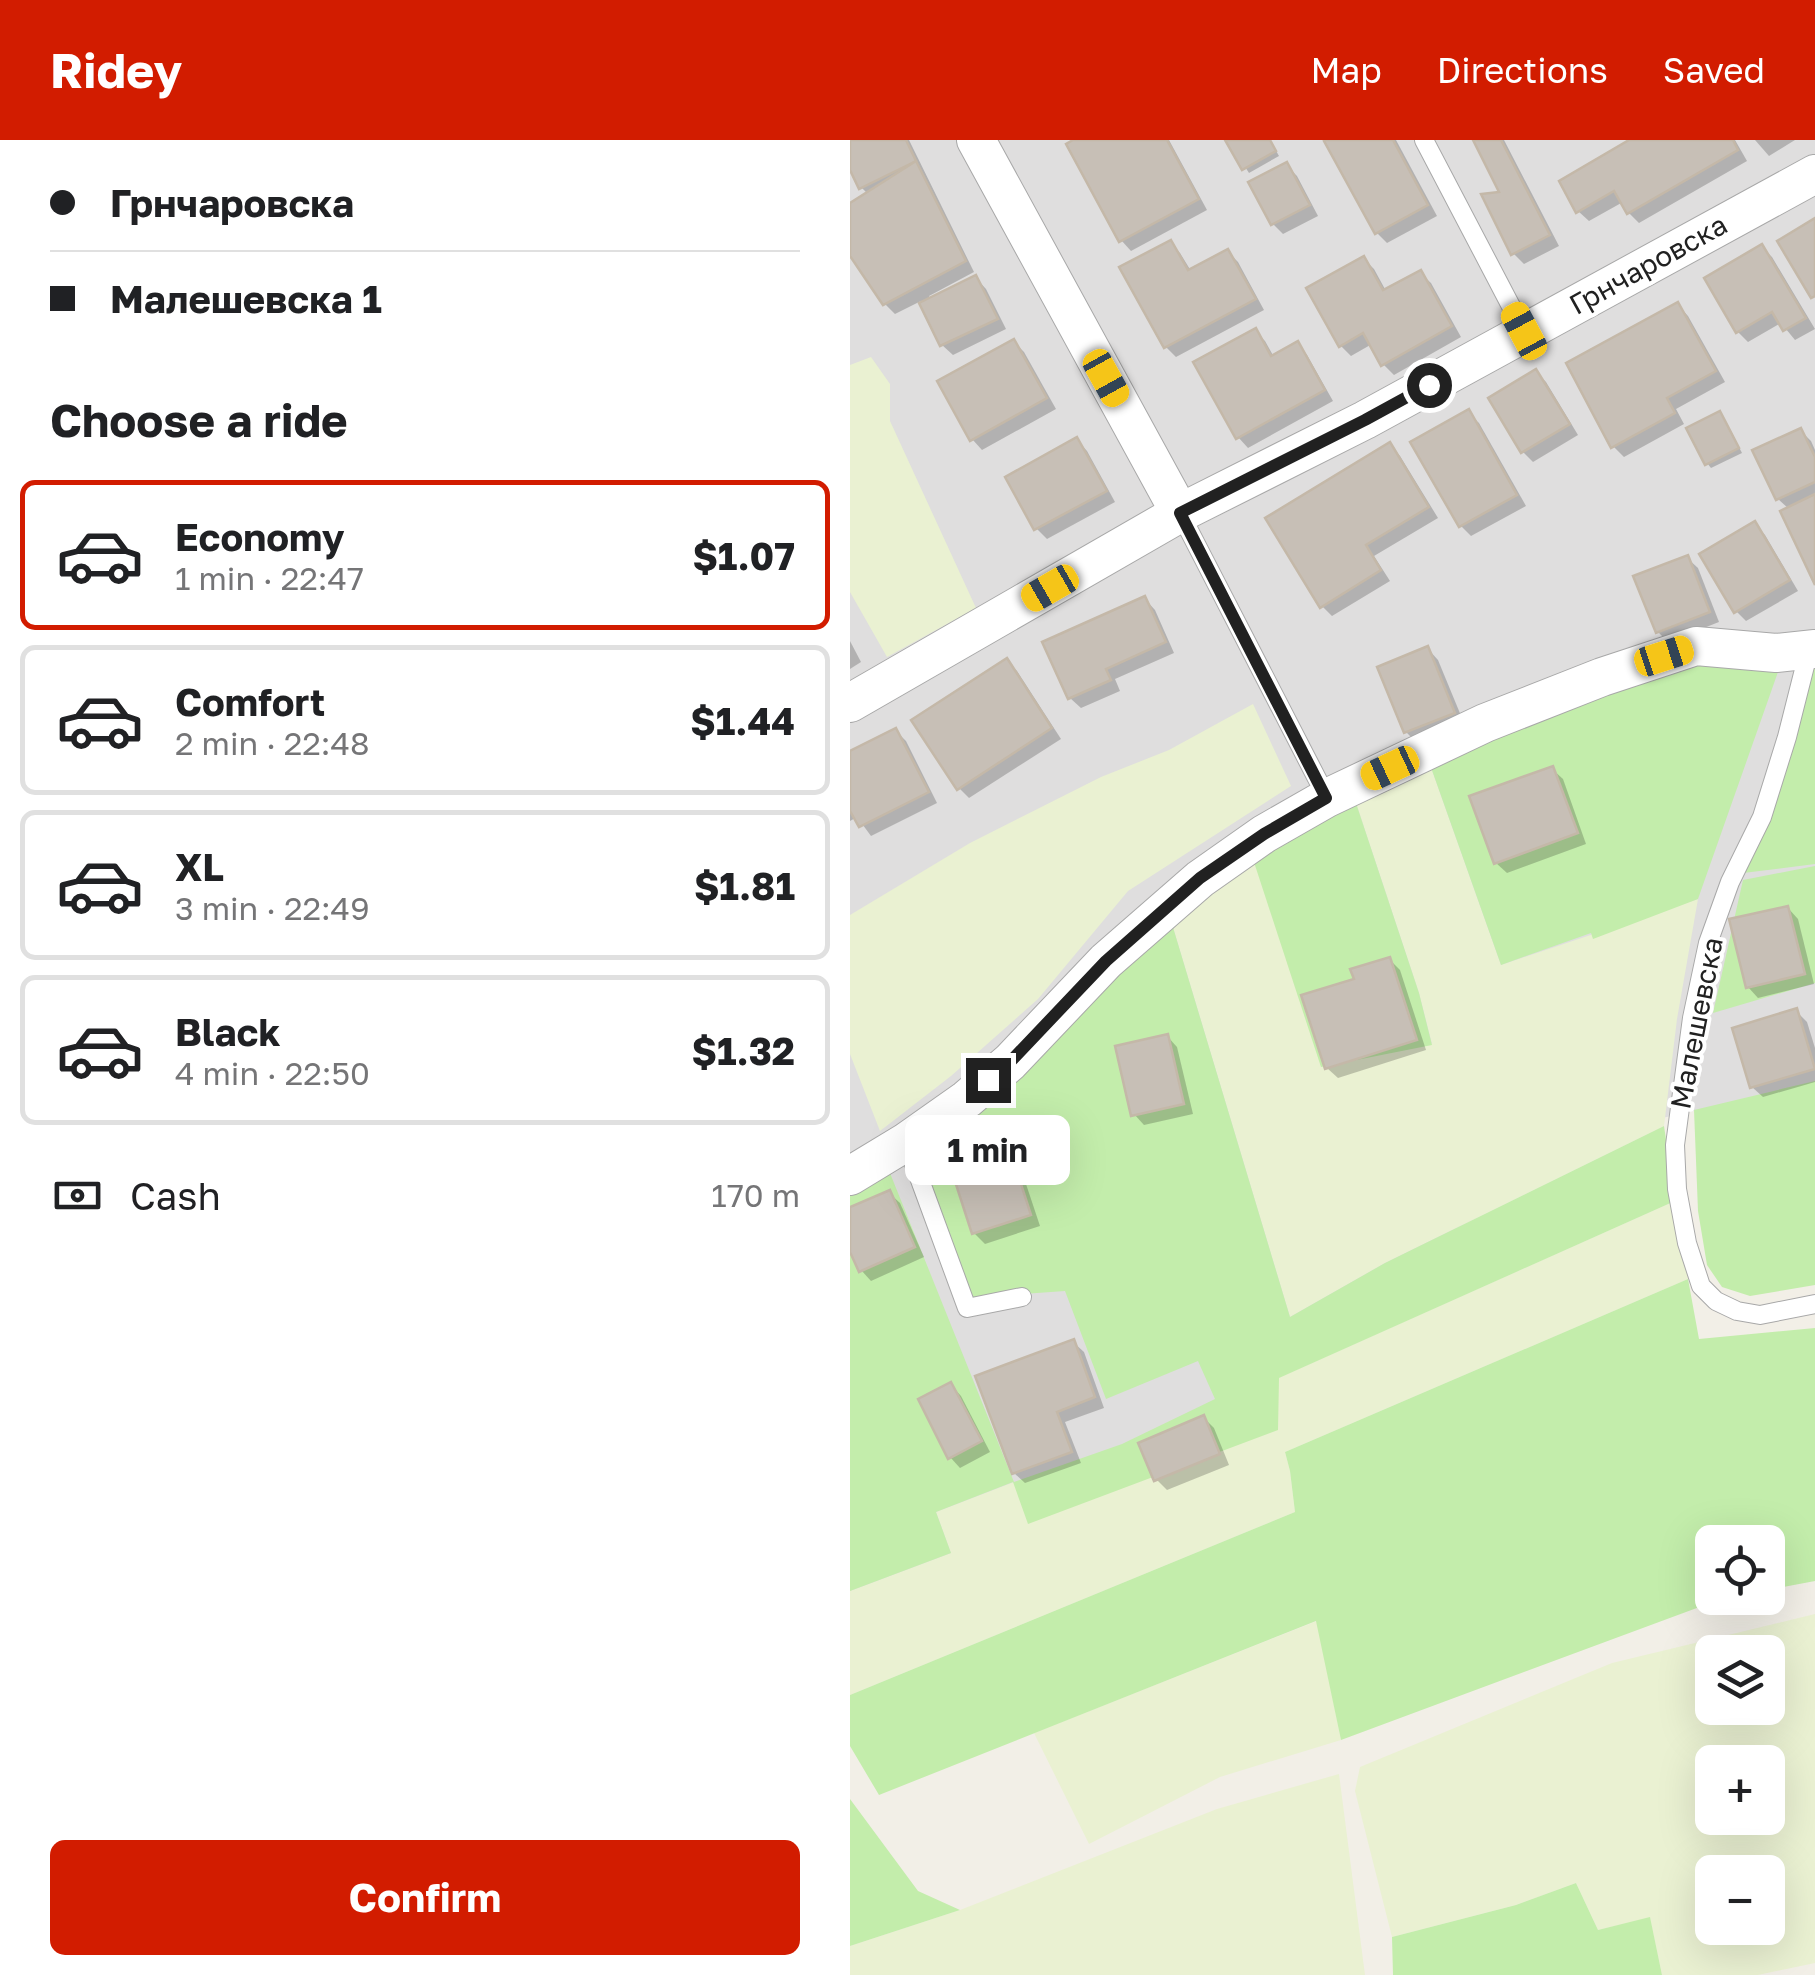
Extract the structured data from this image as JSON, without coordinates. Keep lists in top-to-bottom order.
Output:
{
  "streets": {
    "street": ["Грнчаровска"],
    "lane": ["Малешевска"]
  },
  "page": {
    "header": "Ridey",
    "nav": ["Map", "Directions", "Saved"],
    "banner": ["Грнчаровска", "Малешевска 1"],
    "heading": "Choose a ride",
    "list": [
      {
        "name": "Economy",
        "note": "1 min · 22:47",
        "value": "$1.07"
      },
      {
        "name": "Comfort",
        "note": "2 min · 22:48",
        "value": "$1.44"
      },
      {
        "name": "XL",
        "note": "3 min · 22:49",
        "value": "$1.81"
      },
      {
        "name": "Black",
        "note": "4 min · 22:50",
        "value": "$1.32"
      }
    ],
    "bubble": "1 min",
    "pay": ["Cash", "170 m"],
    "map_buttons": ["+", "−"],
    "buttons": "Confirm"
  }
}
